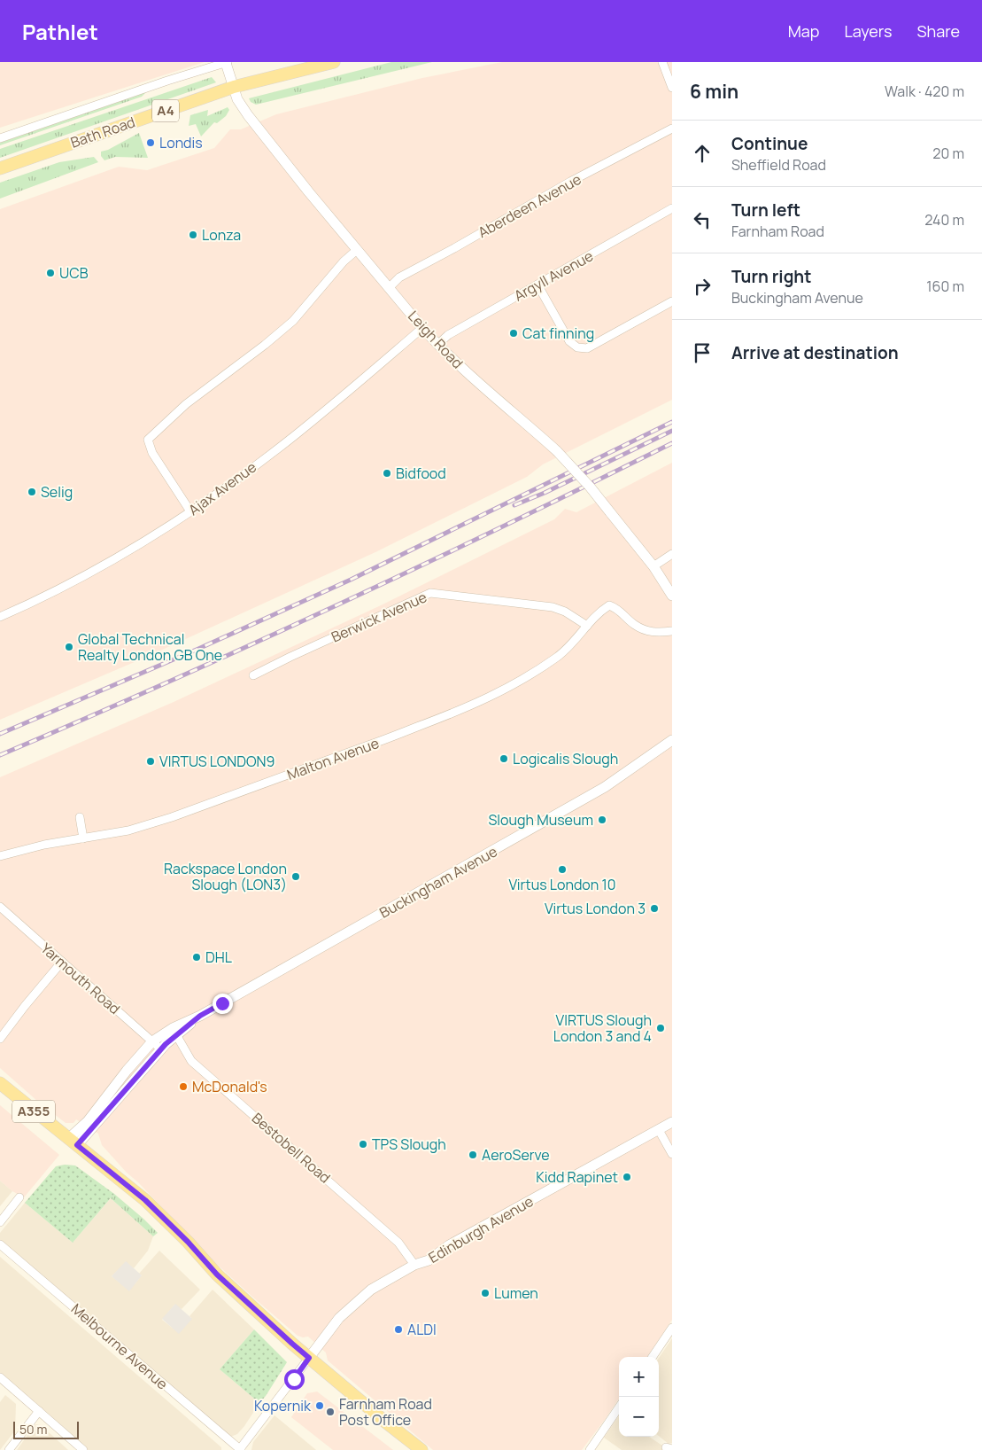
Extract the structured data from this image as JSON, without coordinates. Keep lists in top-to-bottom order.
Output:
{
  "streets": {
    "main road": ["A4", "Bath Road", "A355"],
    "street": [
      "Aberdeen Avenue",
      "Argyll Avenue",
      "Leigh Road",
      "Ajax Avenue",
      "Berwick Avenue",
      "Malton Avenue",
      "Buckingham Avenue",
      "Yarmouth Road",
      "Bestobell Road",
      "Edinburgh Avenue",
      "Melbourne Avenue"
    ]
  },
  "crossings": [
    ["Bath Road", "Leigh Road"],
    ["Aberdeen Avenue", "Leigh Road"],
    ["Argyll Avenue", "Leigh Road"],
    ["Leigh Road", "Ajax Avenue"],
    ["Berwick Avenue", "Malton Avenue"],
    ["Buckingham Avenue", "Yarmouth Road"],
    ["Buckingham Avenue", "A355"],
    ["Buckingham Avenue", "Bestobell Road"],
    ["A355", "Edinburgh Avenue"],
    ["Bestobell Road", "Edinburgh Avenue"]
  ],
  "places": [
    "Londis",
    "Lonza",
    "UCB",
    "Cat finning",
    "Bidfood",
    "Selig",
    "Global Technical Realty London GB One",
    "Logicalis Slough",
    "VIRTUS LONDON9",
    "Slough Museum",
    "Virtus London 10",
    "Rackspace London Slough (LON3)",
    "Virtus London 3",
    "DHL",
    "VIRTUS Slough London 3 and 4",
    "McDonald's",
    "TPS Slough",
    "AeroServe",
    "Kidd Rapinet",
    "Lumen",
    "ALDI",
    "Kopernik",
    "Farnham Road Post Office"
  ],
  "scale_bar": "50 m",
  "page": {
    "header": "Pathlet",
    "nav": ["Map", "Layers", "Share"],
    "heading": ["6 min", "Walk · 420 m"],
    "list": [
      ["Continue", "Sheffield Road", "20 m"],
      ["Turn left", "Farnham Road", "240 m"],
      ["Turn right", "Buckingham Avenue", "160 m"],
      "Arrive at destination"
    ],
    "map_buttons": ["+", "−"],
    "scale": "50 m"
  }
}
